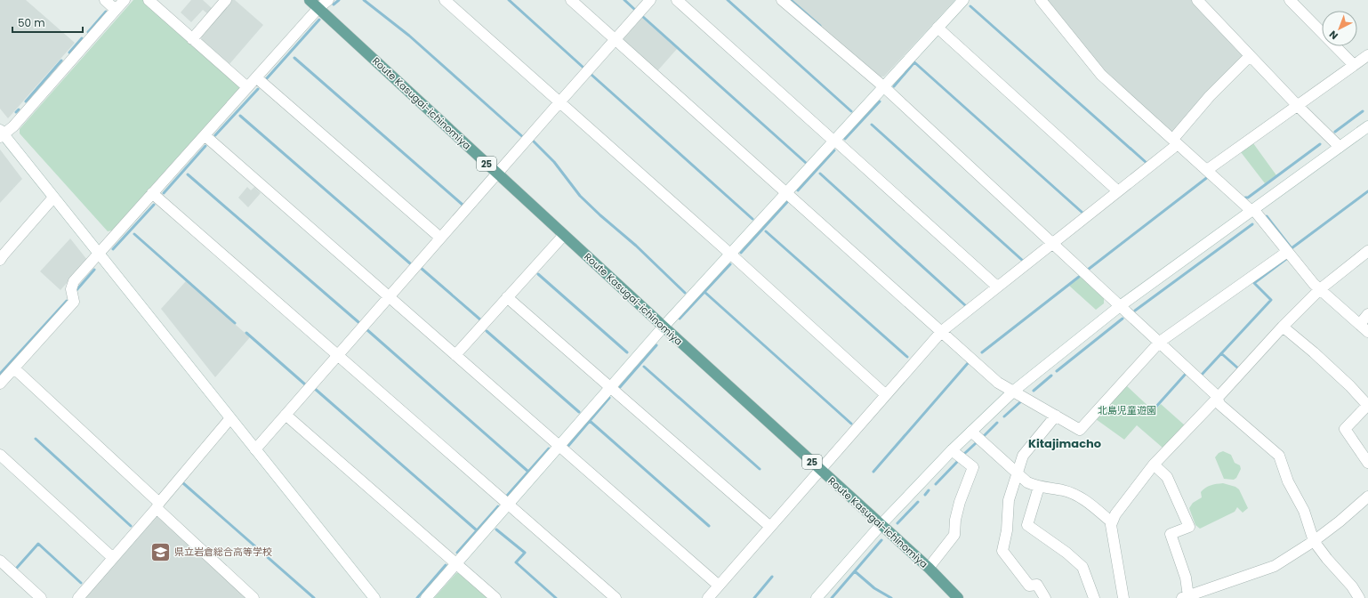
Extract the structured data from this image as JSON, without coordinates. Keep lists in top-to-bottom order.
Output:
{
  "streets": {
    "main road": ["Route Kasugai-ichinomiya", "25"]
  },
  "districts": ["Kitajimacho"],
  "parks": ["北島児童遊園"],
  "places": {
    "school or university": ["県立岩倉総合高等学校"]
  },
  "scale_bar": "50 m",
  "north": "bottom left"
}
